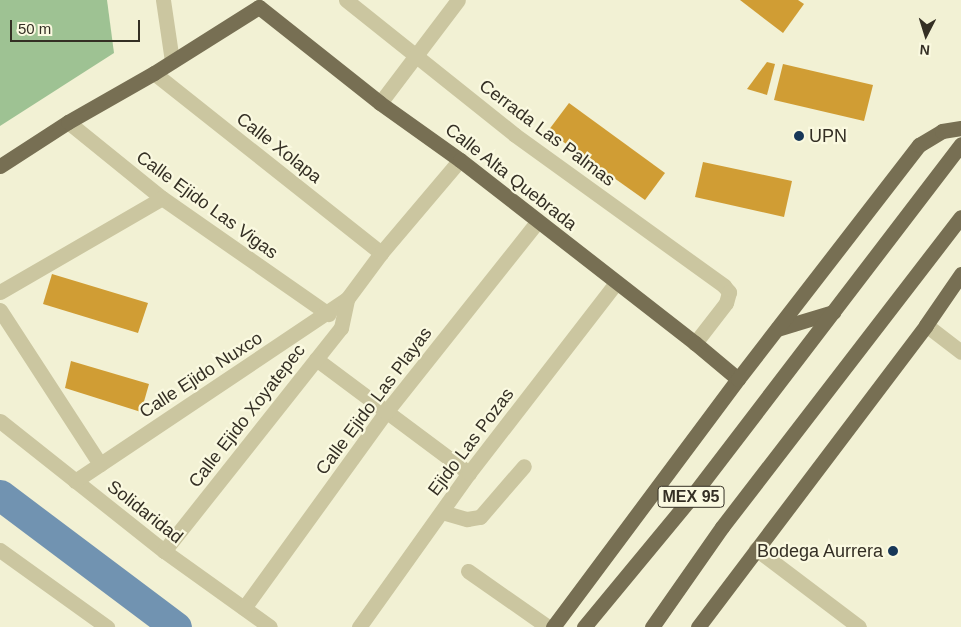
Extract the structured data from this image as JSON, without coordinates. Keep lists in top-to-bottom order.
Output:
{
  "streets": {
    "main road": ["Calle Alta Quebrada", "MEX 95"],
    "street": [
      "Cerrada Las Palmas",
      "Calle Xolapa",
      "Calle Ejido Las Vigas",
      "Calle Ejido Nuxco",
      "Calle Ejido Las Playas",
      "Calle Ejido Xoyatepec",
      "Ejido Las Pozas",
      "Solidaridad"
    ]
  },
  "crossings": [
    ["Cerrada Las Palmas", "Calle Alta Quebrada"],
    ["Calle Alta Quebrada", "Calle Ejido Las Playas"],
    ["Calle Alta Quebrada", "Ejido Las Pozas"],
    ["Calle Ejido Las Vigas", "Calle Ejido Nuxco"],
    ["Calle Ejido Nuxco", "Calle Ejido Xoyatepec"],
    ["Calle Ejido Nuxco", "Solidaridad"],
    ["Calle Ejido Las Playas", "Solidaridad"],
    ["Calle Ejido Xoyatepec", "Solidaridad"]
  ],
  "places": ["UPN", "Bodega Aurrera"],
  "scale_bar": "50 m",
  "north": "bottom"
}
